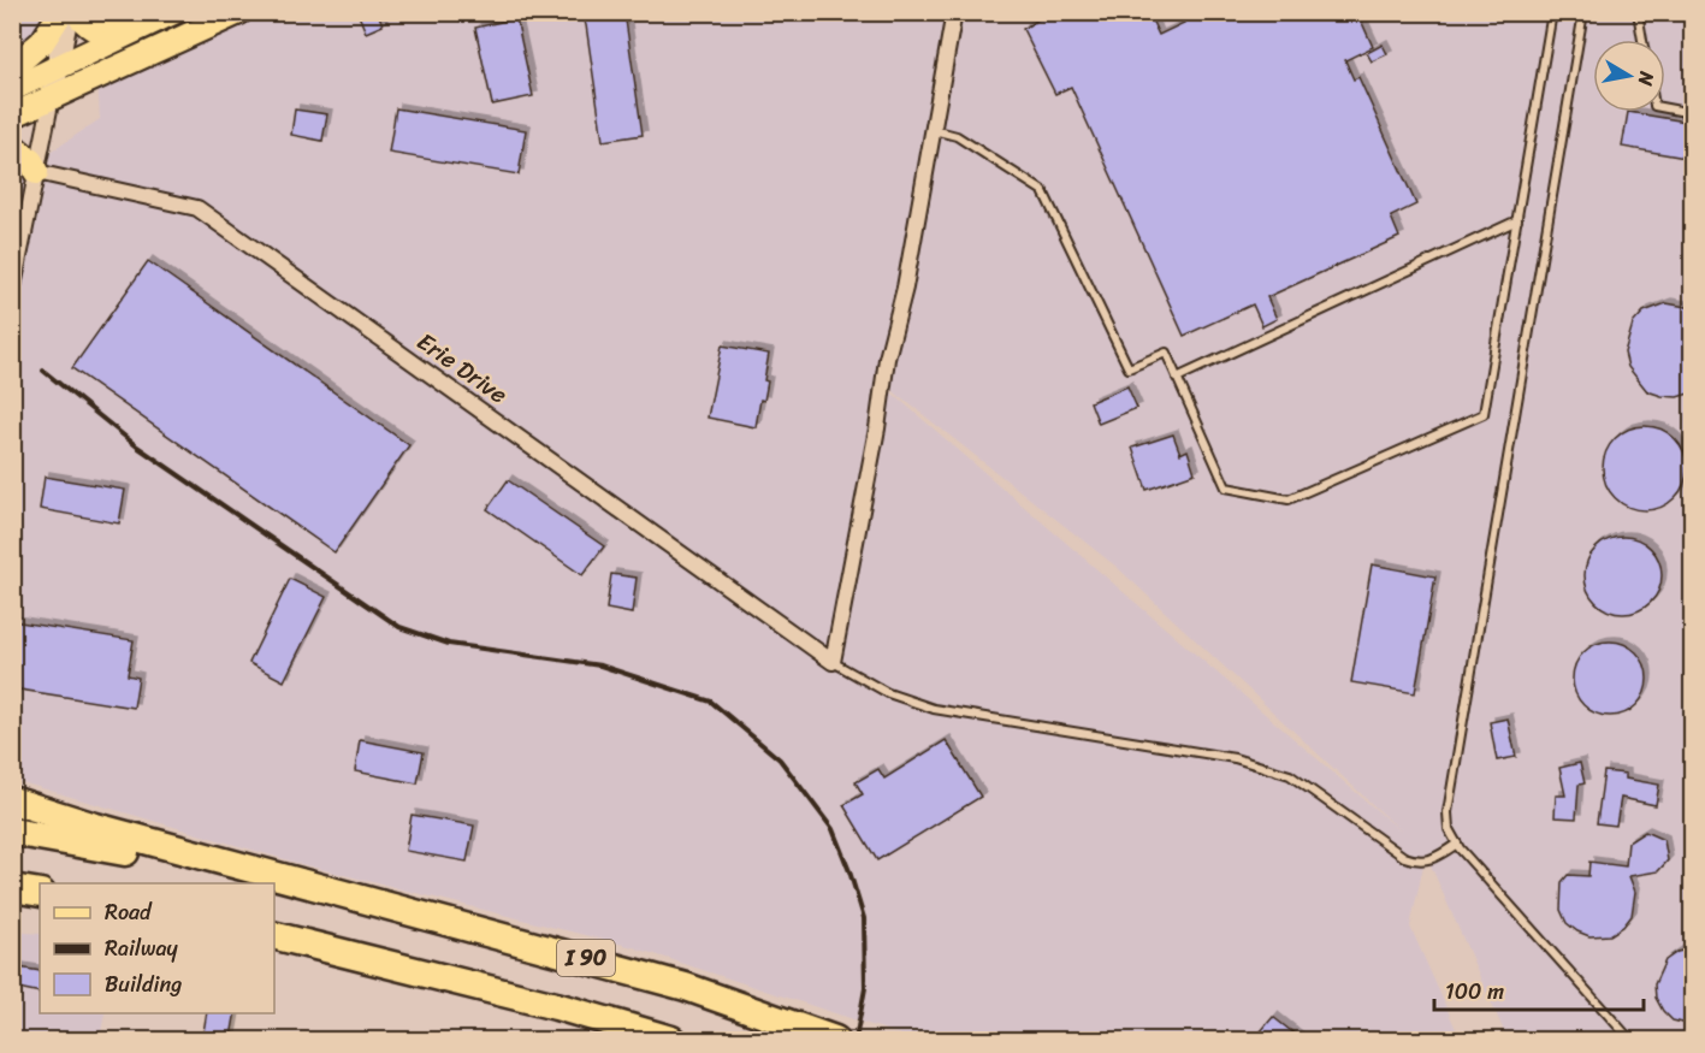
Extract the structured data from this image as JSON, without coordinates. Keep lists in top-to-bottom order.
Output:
{
  "streets": {
    "highway": ["I 90"],
    "street": ["Erie Drive"]
  },
  "legend": ["Road", "Railway", "Building"],
  "scale_bar": "100 m",
  "north": "right"
}
